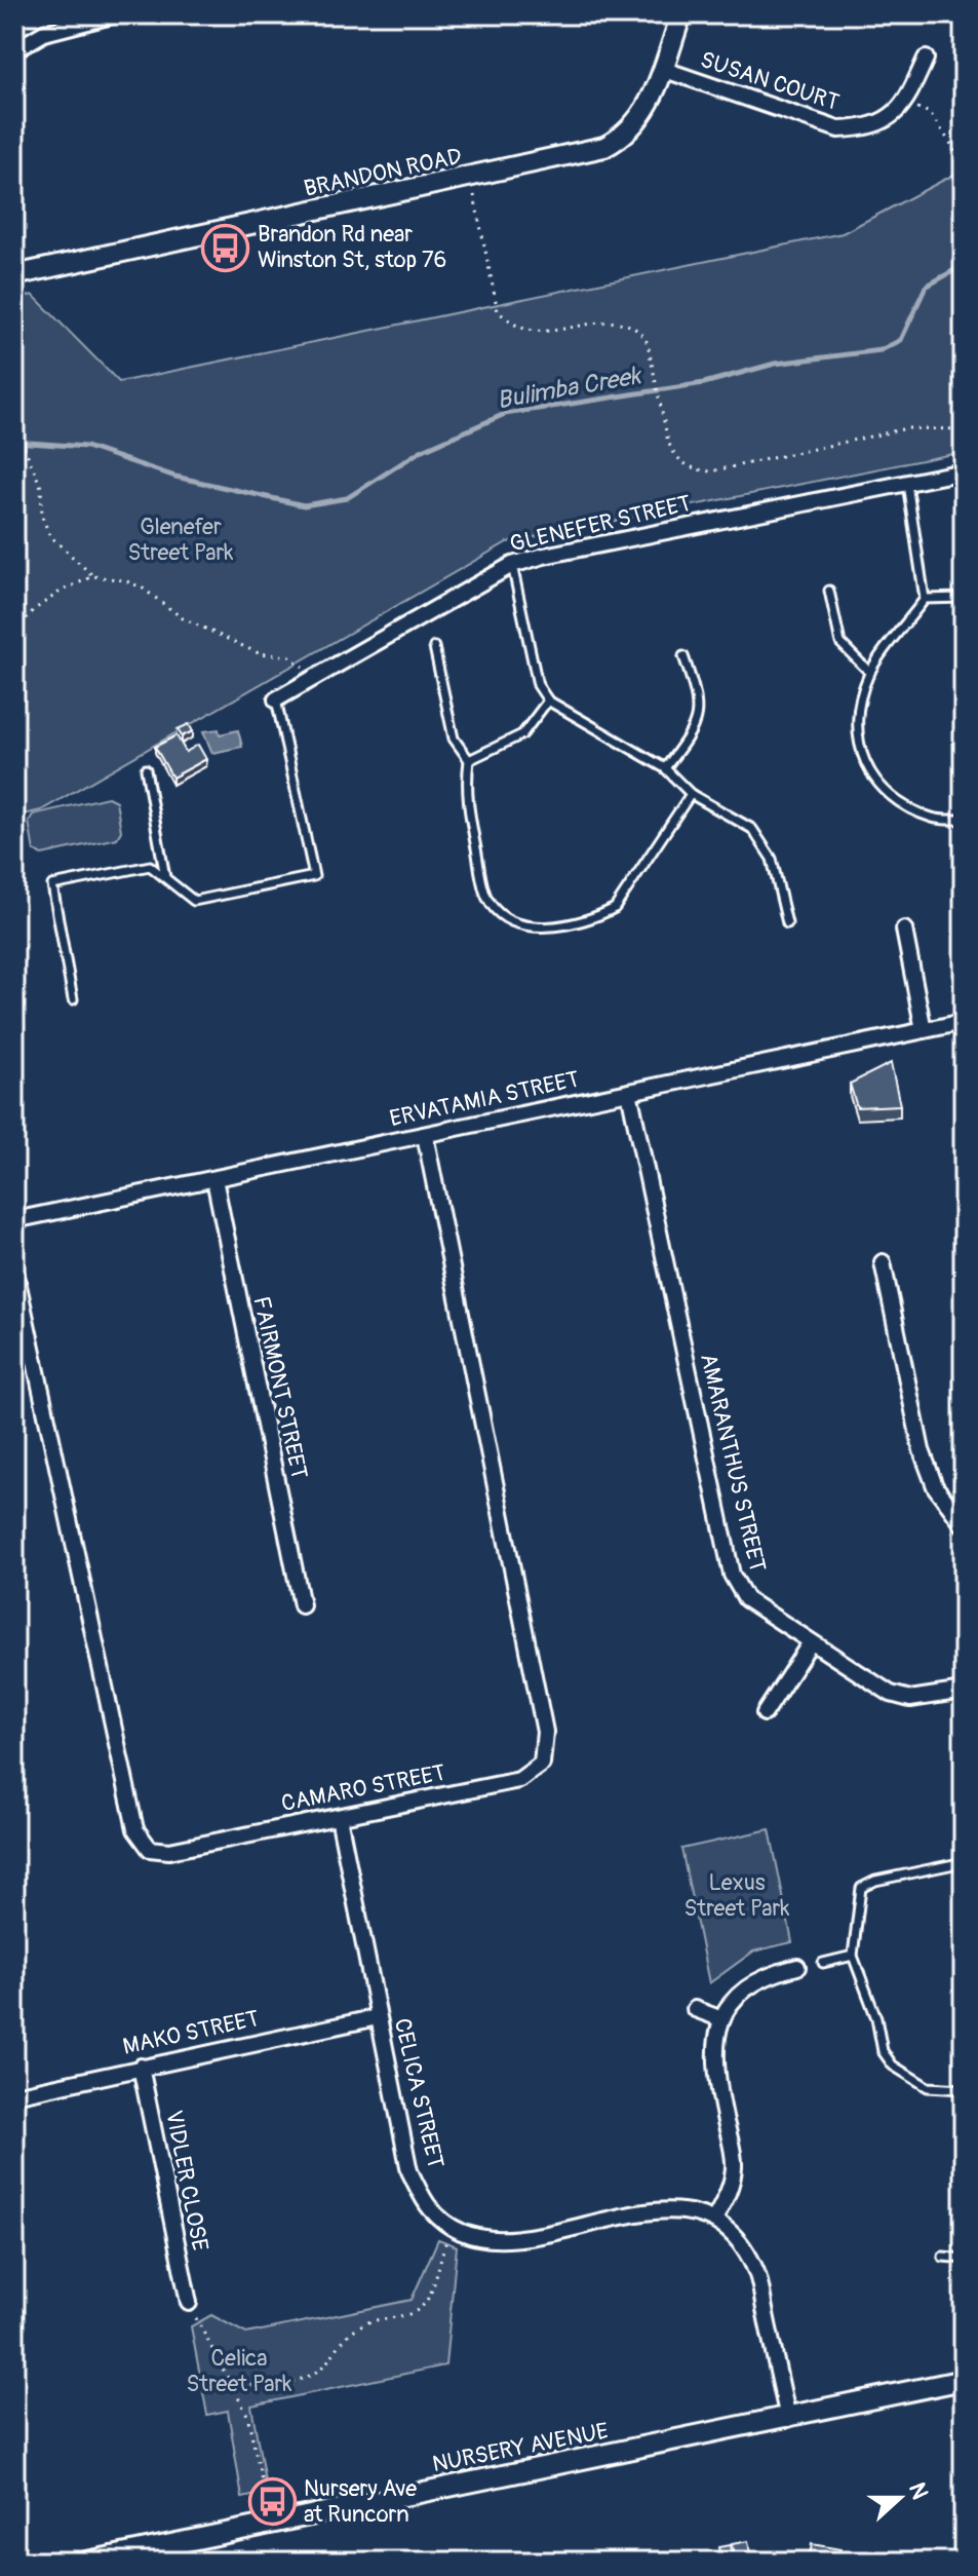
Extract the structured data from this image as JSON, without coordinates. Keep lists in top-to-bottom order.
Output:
{
  "streets": {
    "street": [
      "SUSAN COURT",
      "BRANDON ROAD",
      "GLENEFER STREET",
      "ERVATAMIA STREET",
      "FAIRMONT STREET",
      "AMARANTHUS STREET",
      "CAMARO STREET",
      "MAKO STREET",
      "CELICA STREET",
      "VIDLER CLOSE",
      "NURSERY AVENUE"
    ]
  },
  "crossings": [
    ["SUSAN COURT", "BRANDON ROAD"],
    ["ERVATAMIA STREET", "FAIRMONT STREET"],
    ["ERVATAMIA STREET", "AMARANTHUS STREET"],
    ["ERVATAMIA STREET", "CAMARO STREET"],
    ["CAMARO STREET", "CELICA STREET"],
    ["MAKO STREET", "CELICA STREET"],
    ["MAKO STREET", "VIDLER CLOSE"]
  ],
  "water": ["Bulimba Creek"],
  "parks": ["Glenefer Street Park", "Lexus Street Park", "Celica Street Park"],
  "places": {
    "bus stop": ["Brandon Rd near Winston St, stop 76", "Nursery Ave at Runcorn"]
  },
  "north": "right"
}
